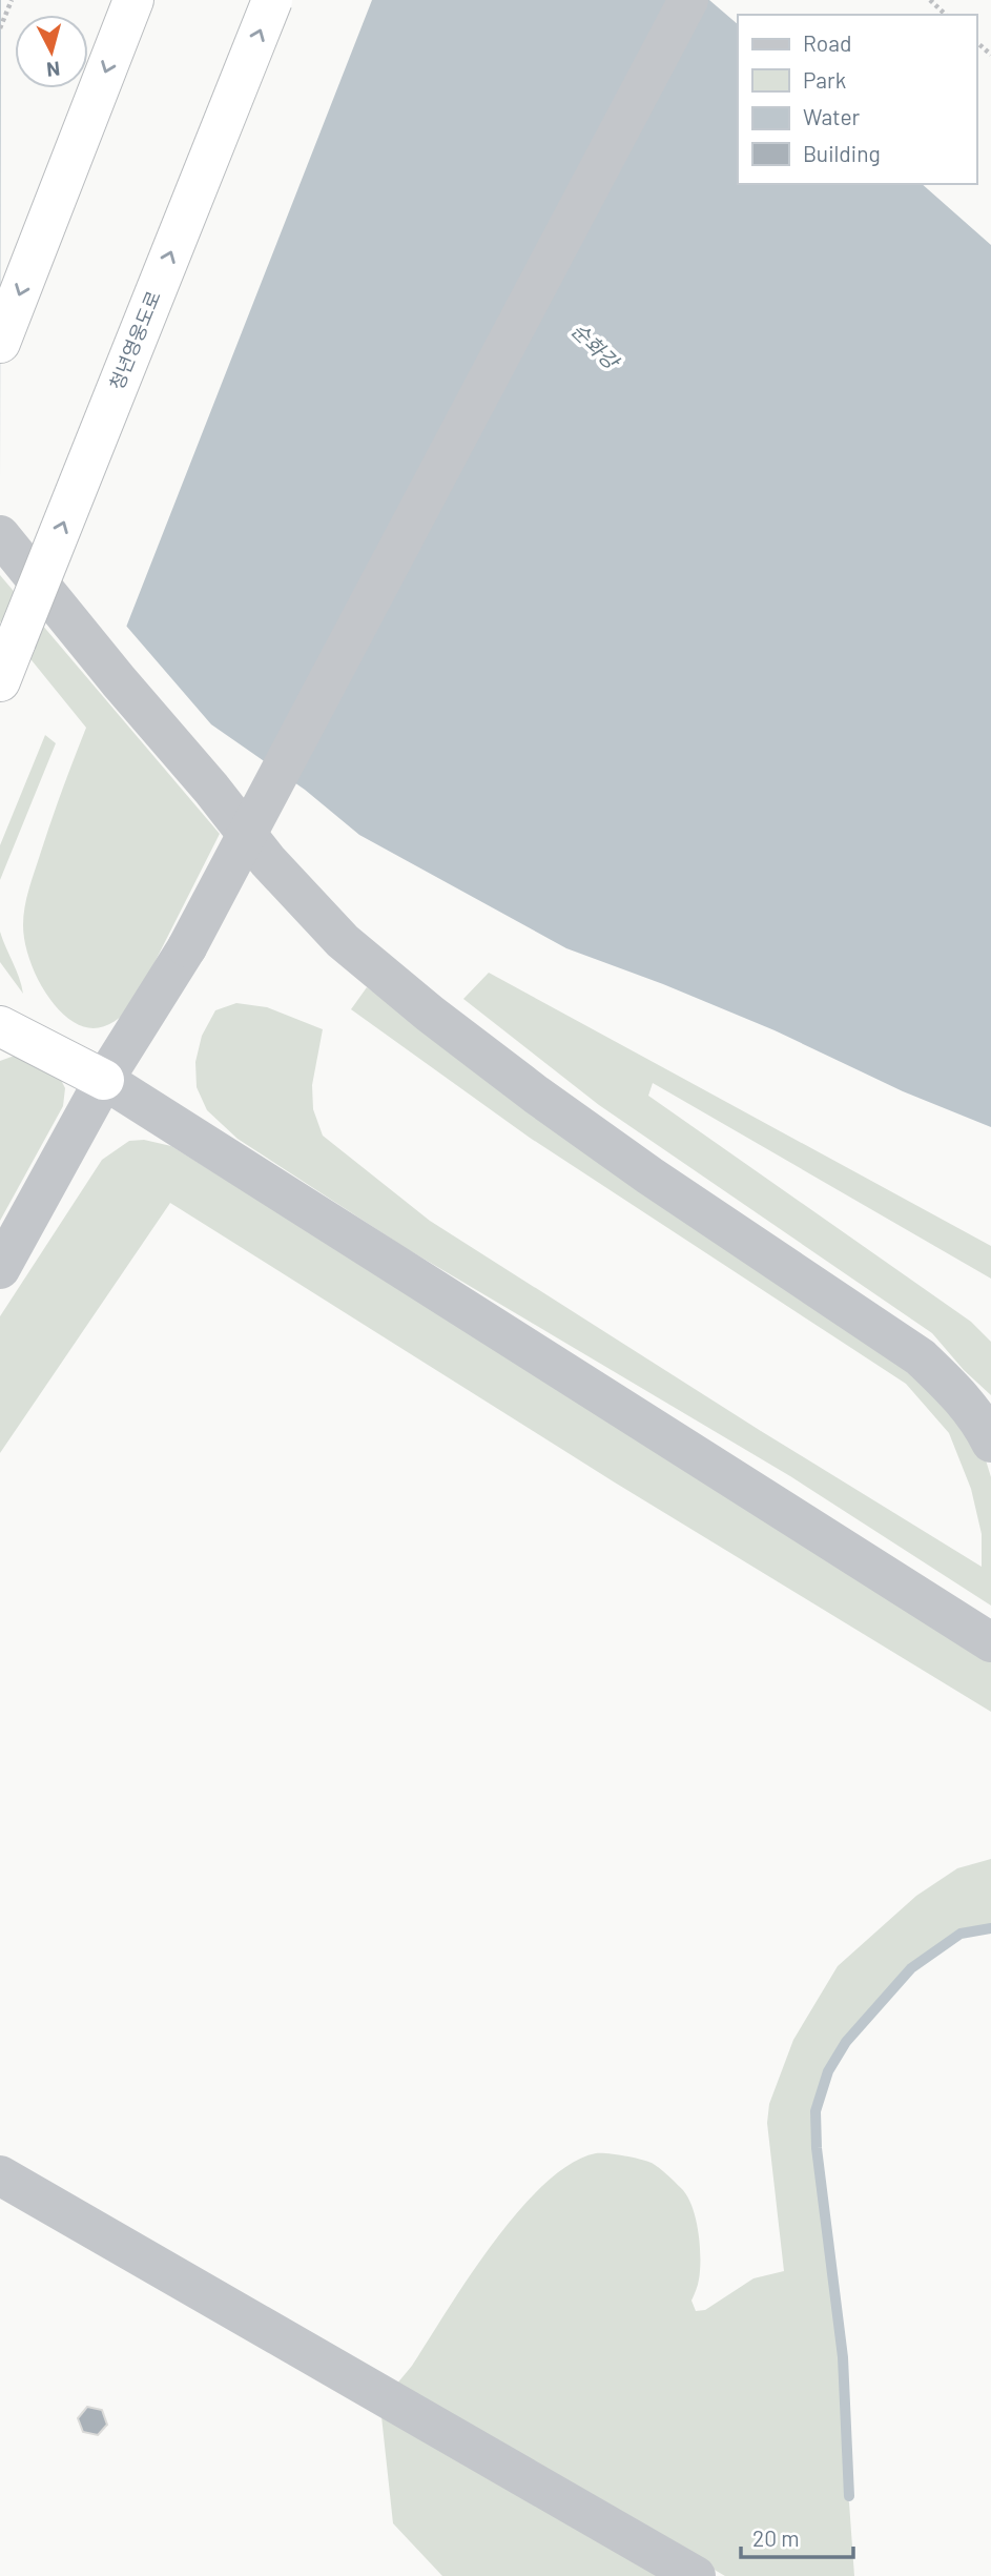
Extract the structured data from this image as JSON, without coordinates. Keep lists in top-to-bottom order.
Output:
{
  "streets": {
    "highway": ["청년영웅도로"]
  },
  "water": ["순화강"],
  "legend": [
    "Road",
    "Park",
    "Water",
    "Building"
  ],
  "scale_bar": "20 m",
  "north": "bottom"
}
